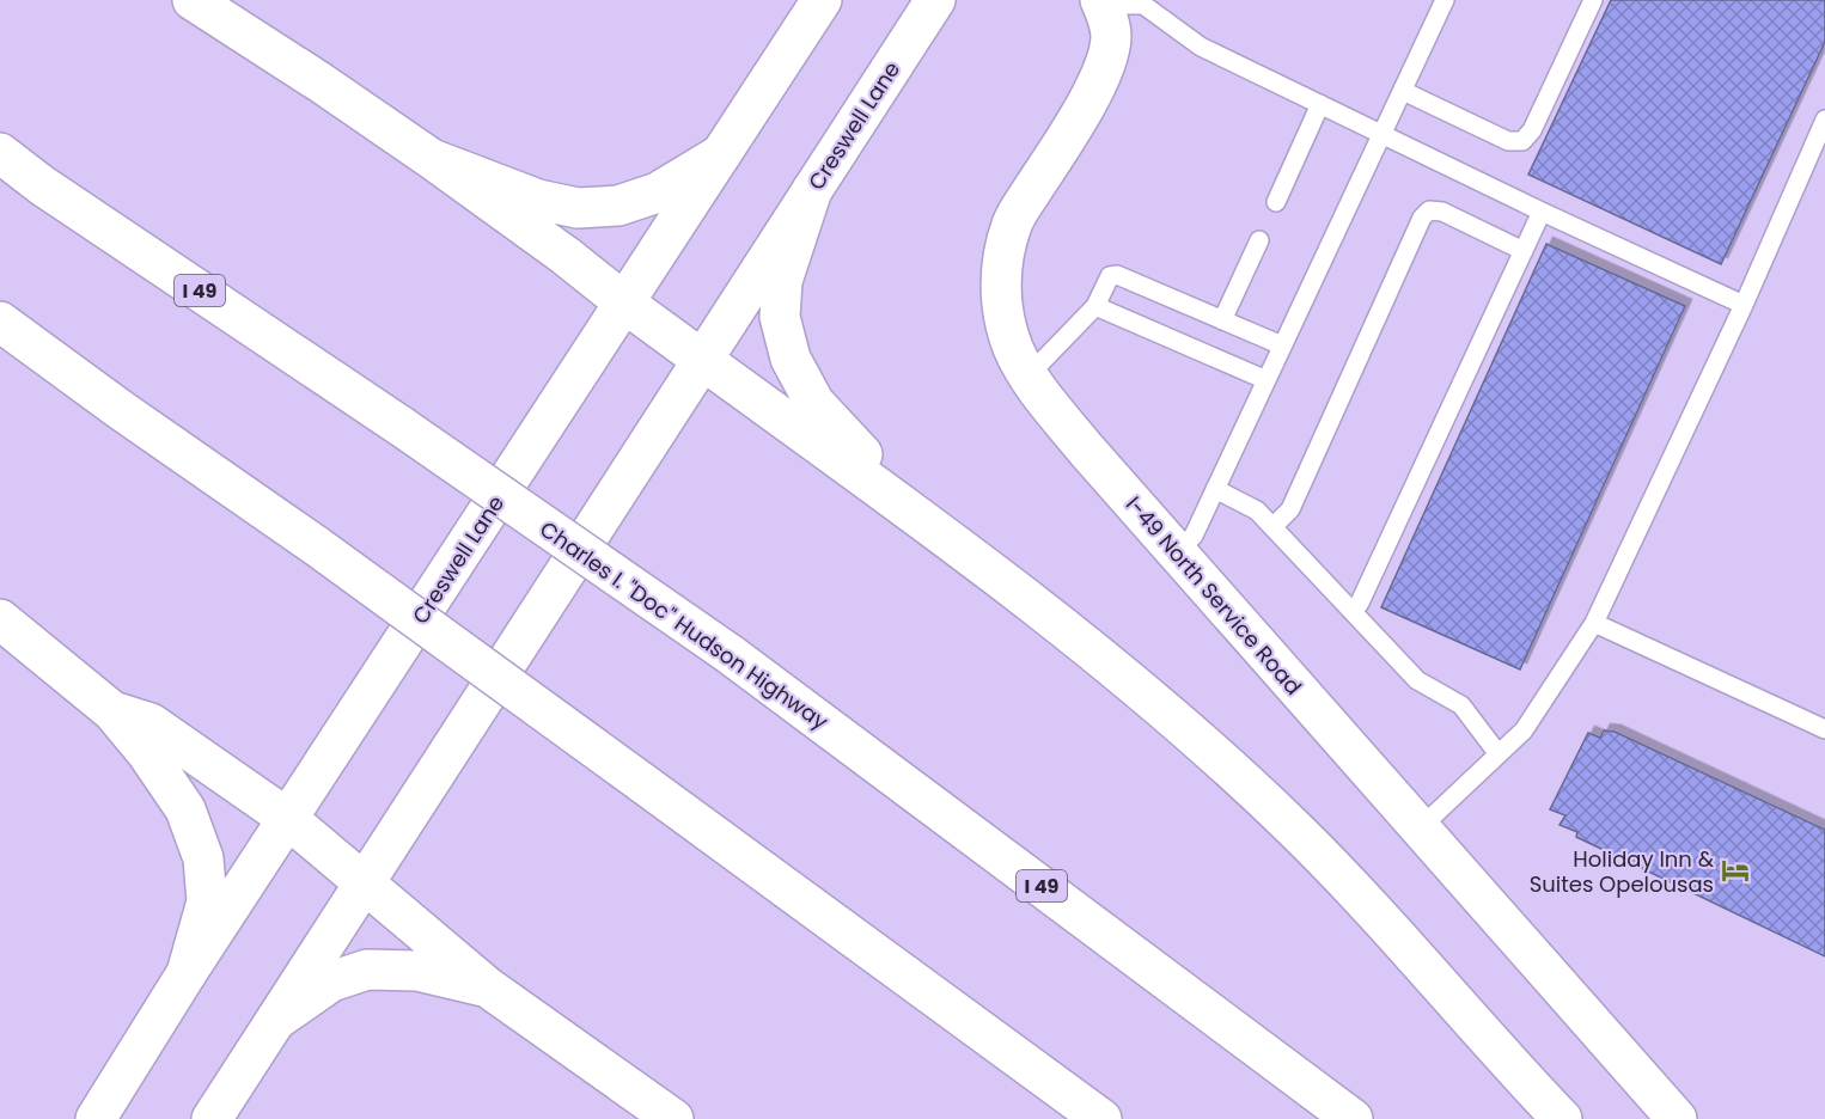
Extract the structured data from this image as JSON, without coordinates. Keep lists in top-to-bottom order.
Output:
{
  "streets": {
    "main road": [
      "Creswell Lane",
      "I 49",
      "I-49 North Service Road",
      "Charles I. \"Doc\" Hudson Highway"
    ]
  },
  "places": {
    "hotel": ["Holiday Inn & Suites Opelousas"]
  }
}
